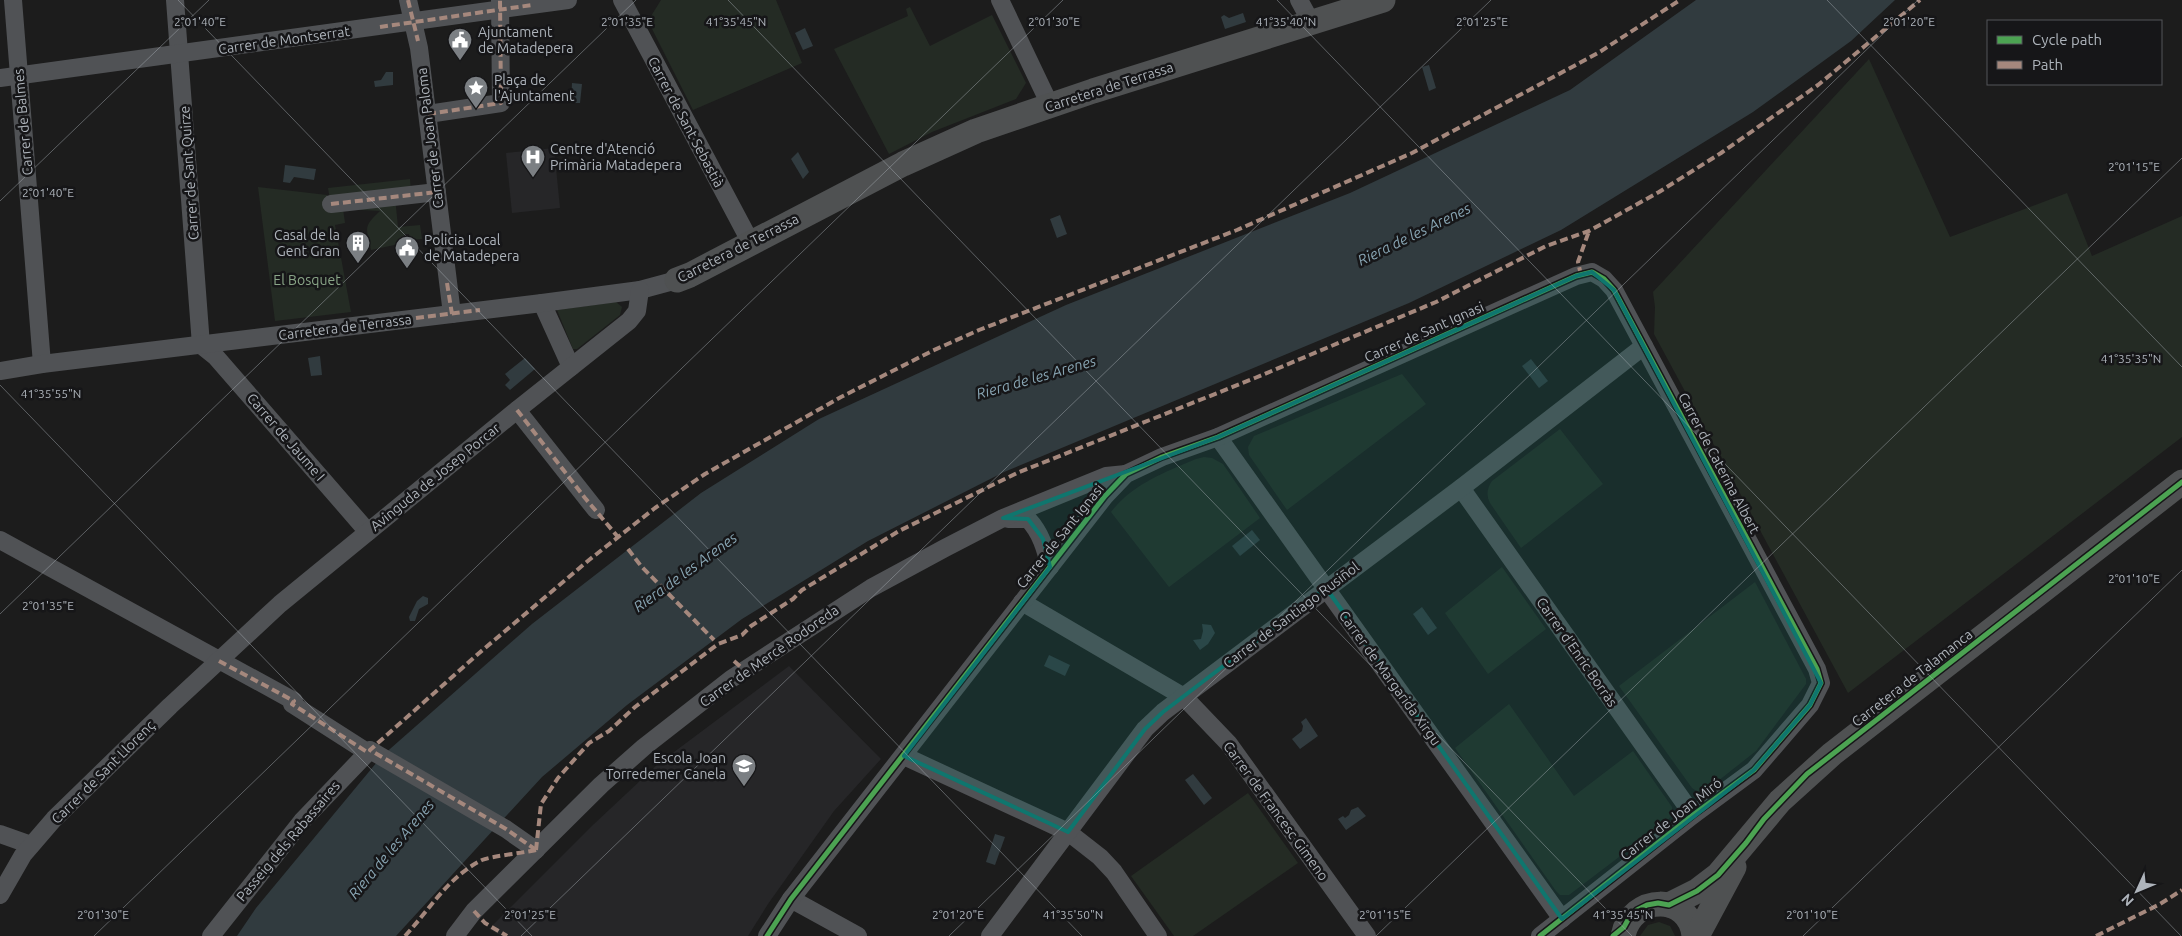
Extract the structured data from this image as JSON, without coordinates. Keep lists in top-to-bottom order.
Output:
{
  "streets": {
    "street": [
      "Carrer de Montserrat",
      "Carretera de Terrassa",
      "Carrer de Balmes",
      "Carrer de Sant Sebastià",
      "Carrer de Joan Paloma",
      "Carrer de Sant Quirze",
      "Carrer de Sant Ignasi",
      "Carrer de Jaume I",
      "Carrer de Caterina Albert",
      "Avinguda de Josep Porcar",
      "Carrer de Santiago Rusiñol",
      "Carrer d'Enric Borràs",
      "Carrer de Mercè Rodoreda",
      "Carrer de Margarida Xirgu",
      "Carretera de Talamanca",
      "Carrer de Sant Llorenç",
      "Carrer de Francesc Gimeno",
      "Carrer de Joan Miró",
      "Passeig dels Rabassaires"
    ]
  },
  "crossings": [
    ["Carrer de Montserrat", "Carrer de Balmes"],
    ["Carrer de Montserrat", "Carrer de Joan Paloma"],
    ["Carrer de Montserrat", "Carrer de Sant Quirze"],
    ["Carretera de Terrassa", "Carrer de Balmes"],
    ["Carretera de Terrassa", "Carrer de Sant Sebastià"],
    ["Carretera de Terrassa", "Carrer de Joan Paloma"],
    ["Carretera de Terrassa", "Carrer de Sant Quirze"],
    ["Carretera de Terrassa", "Carrer de Jaume I"],
    ["Carretera de Terrassa", "Avinguda de Josep Porcar"],
    ["Carrer de Sant Quirze", "Carrer de Jaume I"],
    ["Carrer de Sant Ignasi", "Carrer de Caterina Albert"],
    ["Carrer de Sant Ignasi", "Carrer de Mercè Rodoreda"],
    ["Carrer de Sant Ignasi", "Carrer de Margarida Xirgu"],
    ["Carrer de Sant Ignasi", "Carrer de Francesc Gimeno"],
    ["Carrer de Jaume I", "Avinguda de Josep Porcar"],
    ["Carrer de Caterina Albert", "Carrer de Santiago Rusiñol"],
    ["Carrer de Caterina Albert", "Carrer de Joan Miró"],
    ["Avinguda de Josep Porcar", "Carrer de Sant Llorenç"],
    ["Carrer de Santiago Rusiñol", "Carrer d'Enric Borràs"],
    ["Carrer de Santiago Rusiñol", "Carrer de Margarida Xirgu"],
    ["Carrer de Santiago Rusiñol", "Carrer de Francesc Gimeno"],
    ["Carrer d'Enric Borràs", "Carrer de Joan Miró"],
    ["Carrer de Margarida Xirgu", "Carrer de Joan Miró"]
  ],
  "water": ["Riera de les Arenes"],
  "parks": ["El Bosquet"],
  "places": {
    "public building": ["Ajuntament de Matadepera", "Policia Local de Matadepera"],
    "place": ["Plaça de l'Ajuntament"],
    "hospital": ["Centre d'Atenció Primària Matadepera"],
    "building": ["Casal de la Gent Gran"],
    "school or university": ["Escola Joan Torredemer Canela"]
  },
  "legend": ["Cycle path", "Path"],
  "north": "bottom left",
  "coordinates": [
    "2°01'40\"E",
    "2°01'35\"E",
    "2°01'30\"E",
    "2°01'25\"E",
    "2°01'20\"E",
    "41°35'45\"N",
    "41°35'40\"N",
    "2°01'15\"E",
    "41°35'35\"N",
    "41°35'55\"N",
    "2°01'10\"E",
    "41°35'50\"N"
  ]
}
